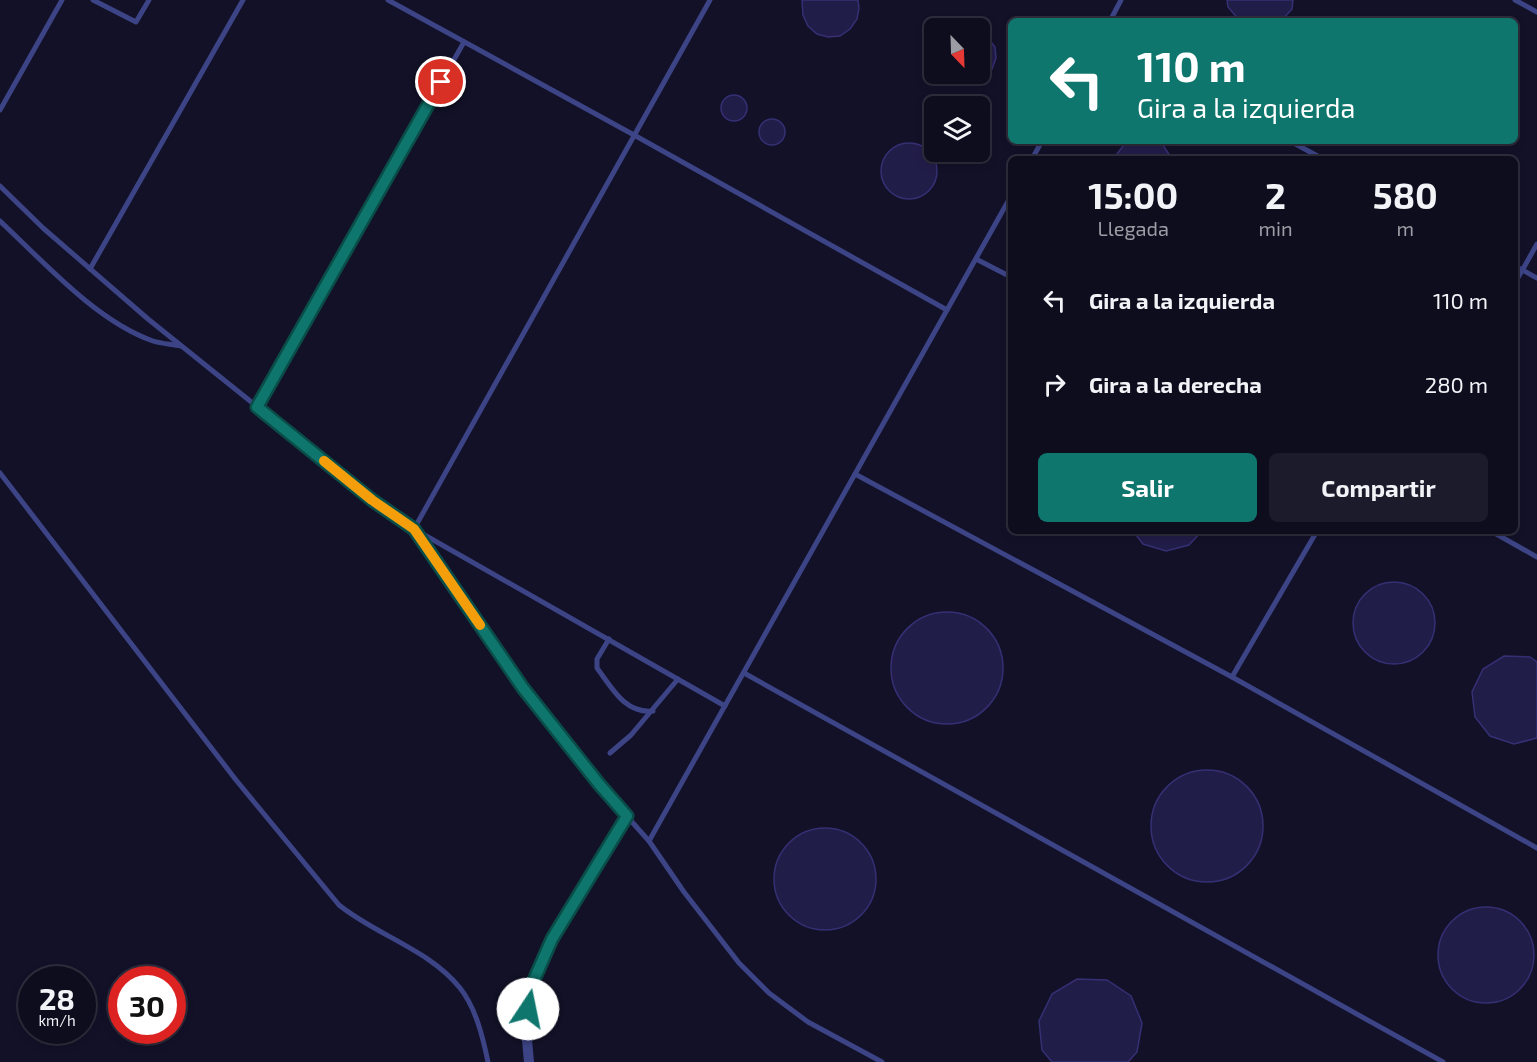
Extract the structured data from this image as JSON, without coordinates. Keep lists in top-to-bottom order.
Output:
{
  "north": "bottom right",
  "page": {
    "turn": ["110 m", "Gira a la izquierda"],
    "eta": [
      "15:00",
      "Llegada",
      "2",
      "min",
      "580",
      "m"
    ],
    "list": [
      {
        "name": "Gira a la izquierda",
        "value": "110 m"
      },
      {
        "name": "Gira a la derecha",
        "value": "280 m"
      }
    ],
    "buttons": ["Salir", "Compartir"],
    "speed": "28 km/h",
    "limit": "30"
  }
}
